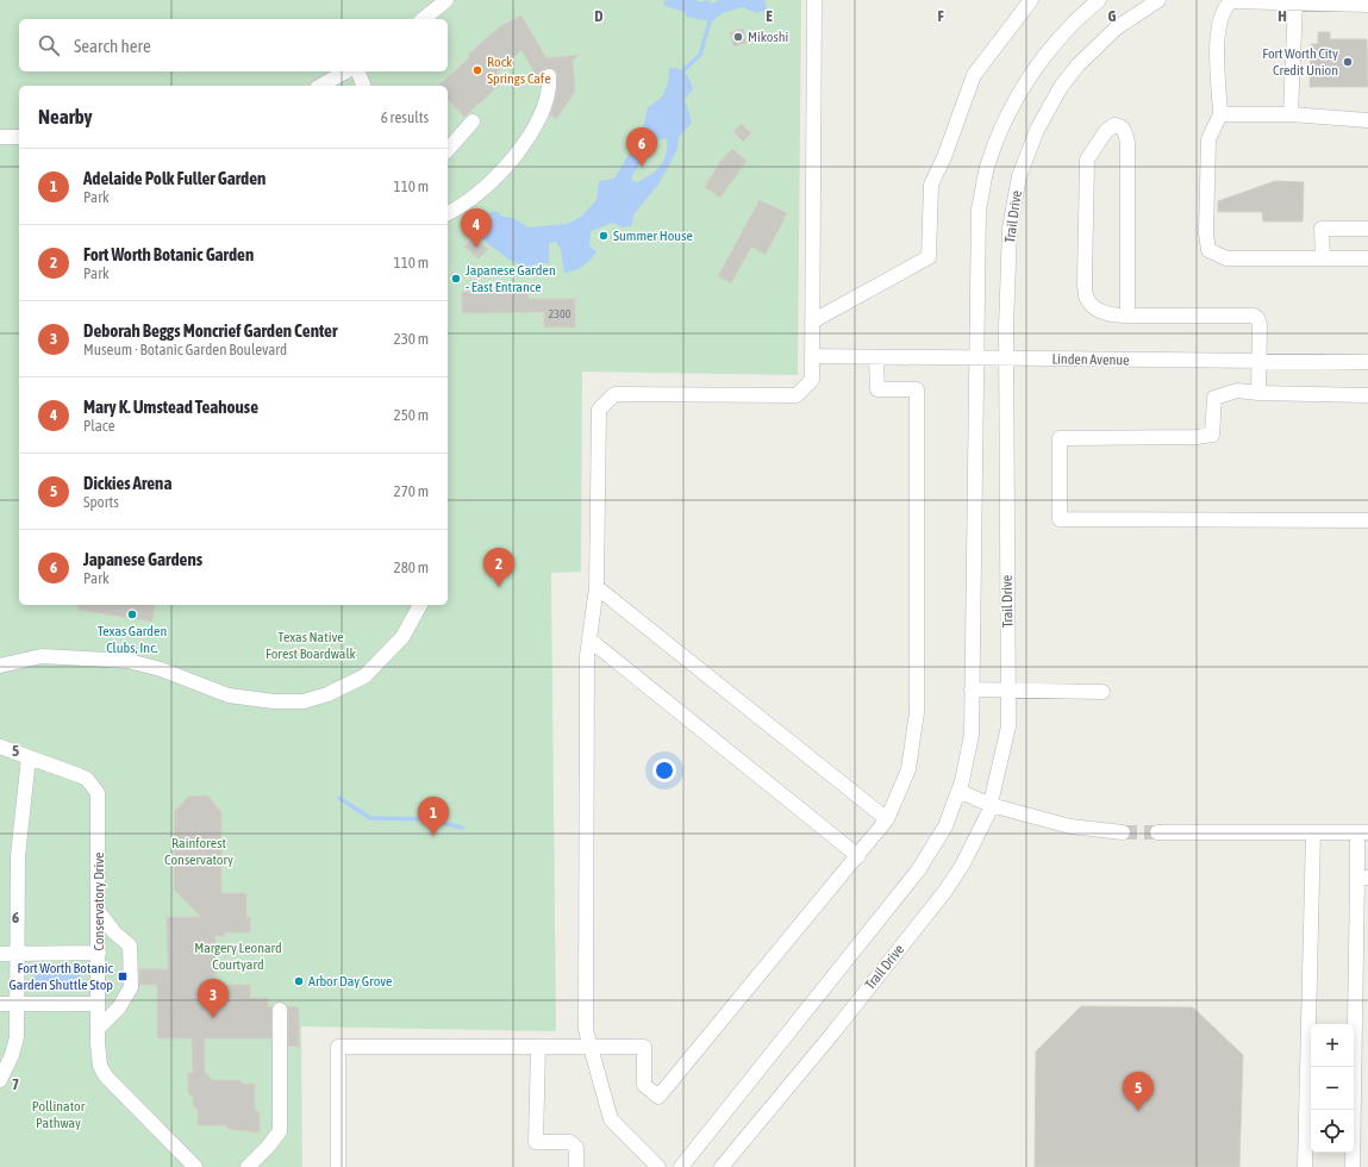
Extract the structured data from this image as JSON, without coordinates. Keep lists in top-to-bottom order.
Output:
{
  "streets": {
    "street": ["Trail Drive", "Linden Avenue", "Conservatory Drive"]
  },
  "crossings": [
    ["Trail Drive", "Linden Avenue"]
  ],
  "parks": [
    "Texas Native Forest Boardwalk",
    "Rainforest Conservatory",
    "Margery Leonard Courtyard",
    "Pollinator Pathway"
  ],
  "places": {
    "other": [
      "Mikoshi",
      "Fort Worth City Credit Union",
      "Rock Springs Cafe",
      "Summer House",
      "Japanese Garden - East Entrance",
      "Texas Garden Clubs, Inc.",
      "Arbor Day Grove"
    ],
    "transit": ["Fort Worth Botanic Garden Shuttle Stop"]
  },
  "house_numbers": ["2300"],
  "page": {
    "search": "Search here",
    "heading": ["Nearby", "6 results"],
    "pins": [
      "6",
      "4",
      "2",
      "1",
      "3",
      "5"
    ],
    "list": [
      {
        "mark": "1",
        "name": "Adelaide Polk Fuller Garden",
        "note": "Park",
        "value": "110 m"
      },
      {
        "mark": "2",
        "name": "Fort Worth Botanic Garden",
        "note": "Park",
        "value": "110 m"
      },
      {
        "mark": "3",
        "name": "Deborah Beggs Moncrief Garden Center",
        "note": "Museum · Botanic Garden Boulevard",
        "value": "230 m"
      },
      {
        "mark": "4",
        "name": "Mary K. Umstead Teahouse",
        "note": "Place",
        "value": "250 m"
      },
      {
        "mark": "5",
        "name": "Dickies Arena",
        "note": "Sports",
        "value": "270 m"
      },
      {
        "mark": "6",
        "name": "Japanese Gardens",
        "note": "Park",
        "value": "280 m"
      }
    ],
    "map_buttons": ["+", "−"]
  },
  "grid": {
    "columns": [
      "D",
      "E",
      "F",
      "G",
      "H"
    ],
    "rows": ["5", "6", "7"]
  }
}
